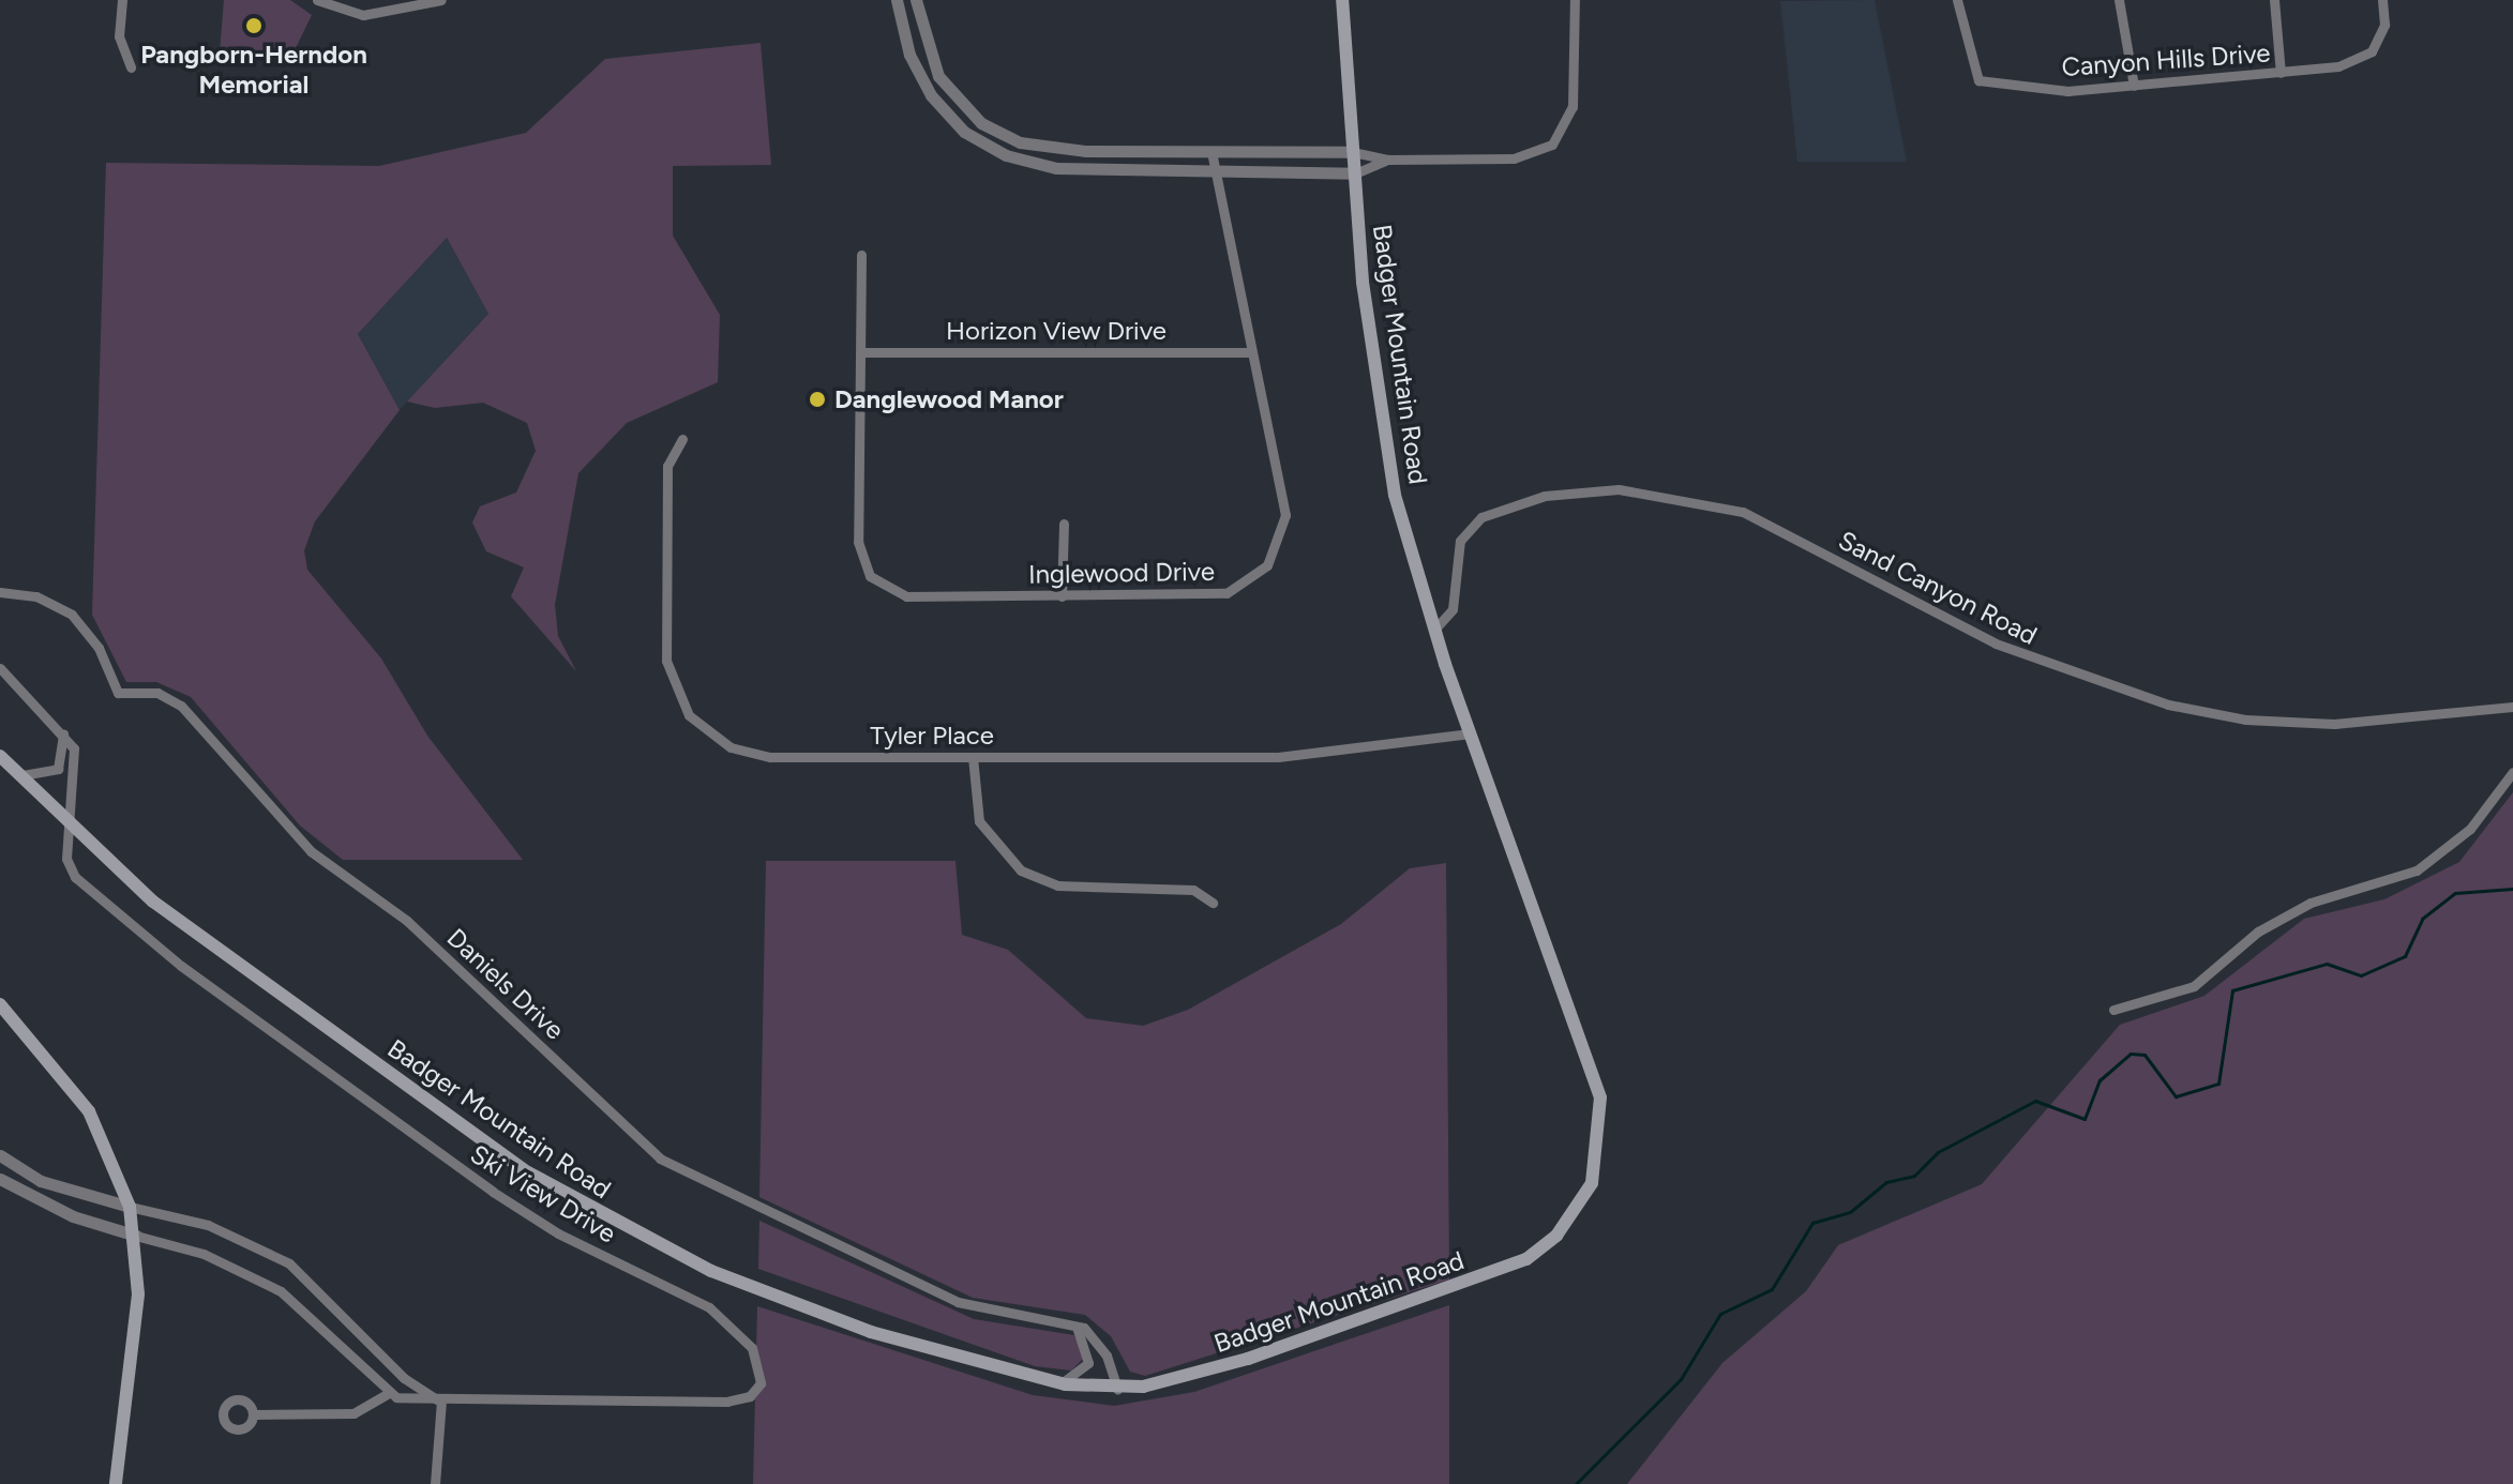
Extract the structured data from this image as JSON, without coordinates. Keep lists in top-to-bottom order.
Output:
{
  "streets": {
    "main road": ["Badger Mountain Road"],
    "street": [
      "Canyon Hills Drive",
      "Horizon View Drive",
      "Inglewood Drive",
      "Sand Canyon Road",
      "Tyler Place",
      "Daniels Drive",
      "Ski View Drive"
    ]
  },
  "crossings": [
    ["Horizon View Drive", "Inglewood Drive"],
    ["Badger Mountain Road", "Sand Canyon Road"],
    ["Badger Mountain Road", "Tyler Place"],
    ["Badger Mountain Road", "Daniels Drive"],
    ["Badger Mountain Road", "Ski View Drive"]
  ],
  "places": ["Pangborn-Herndon Memorial", "Danglewood Manor"]
}
